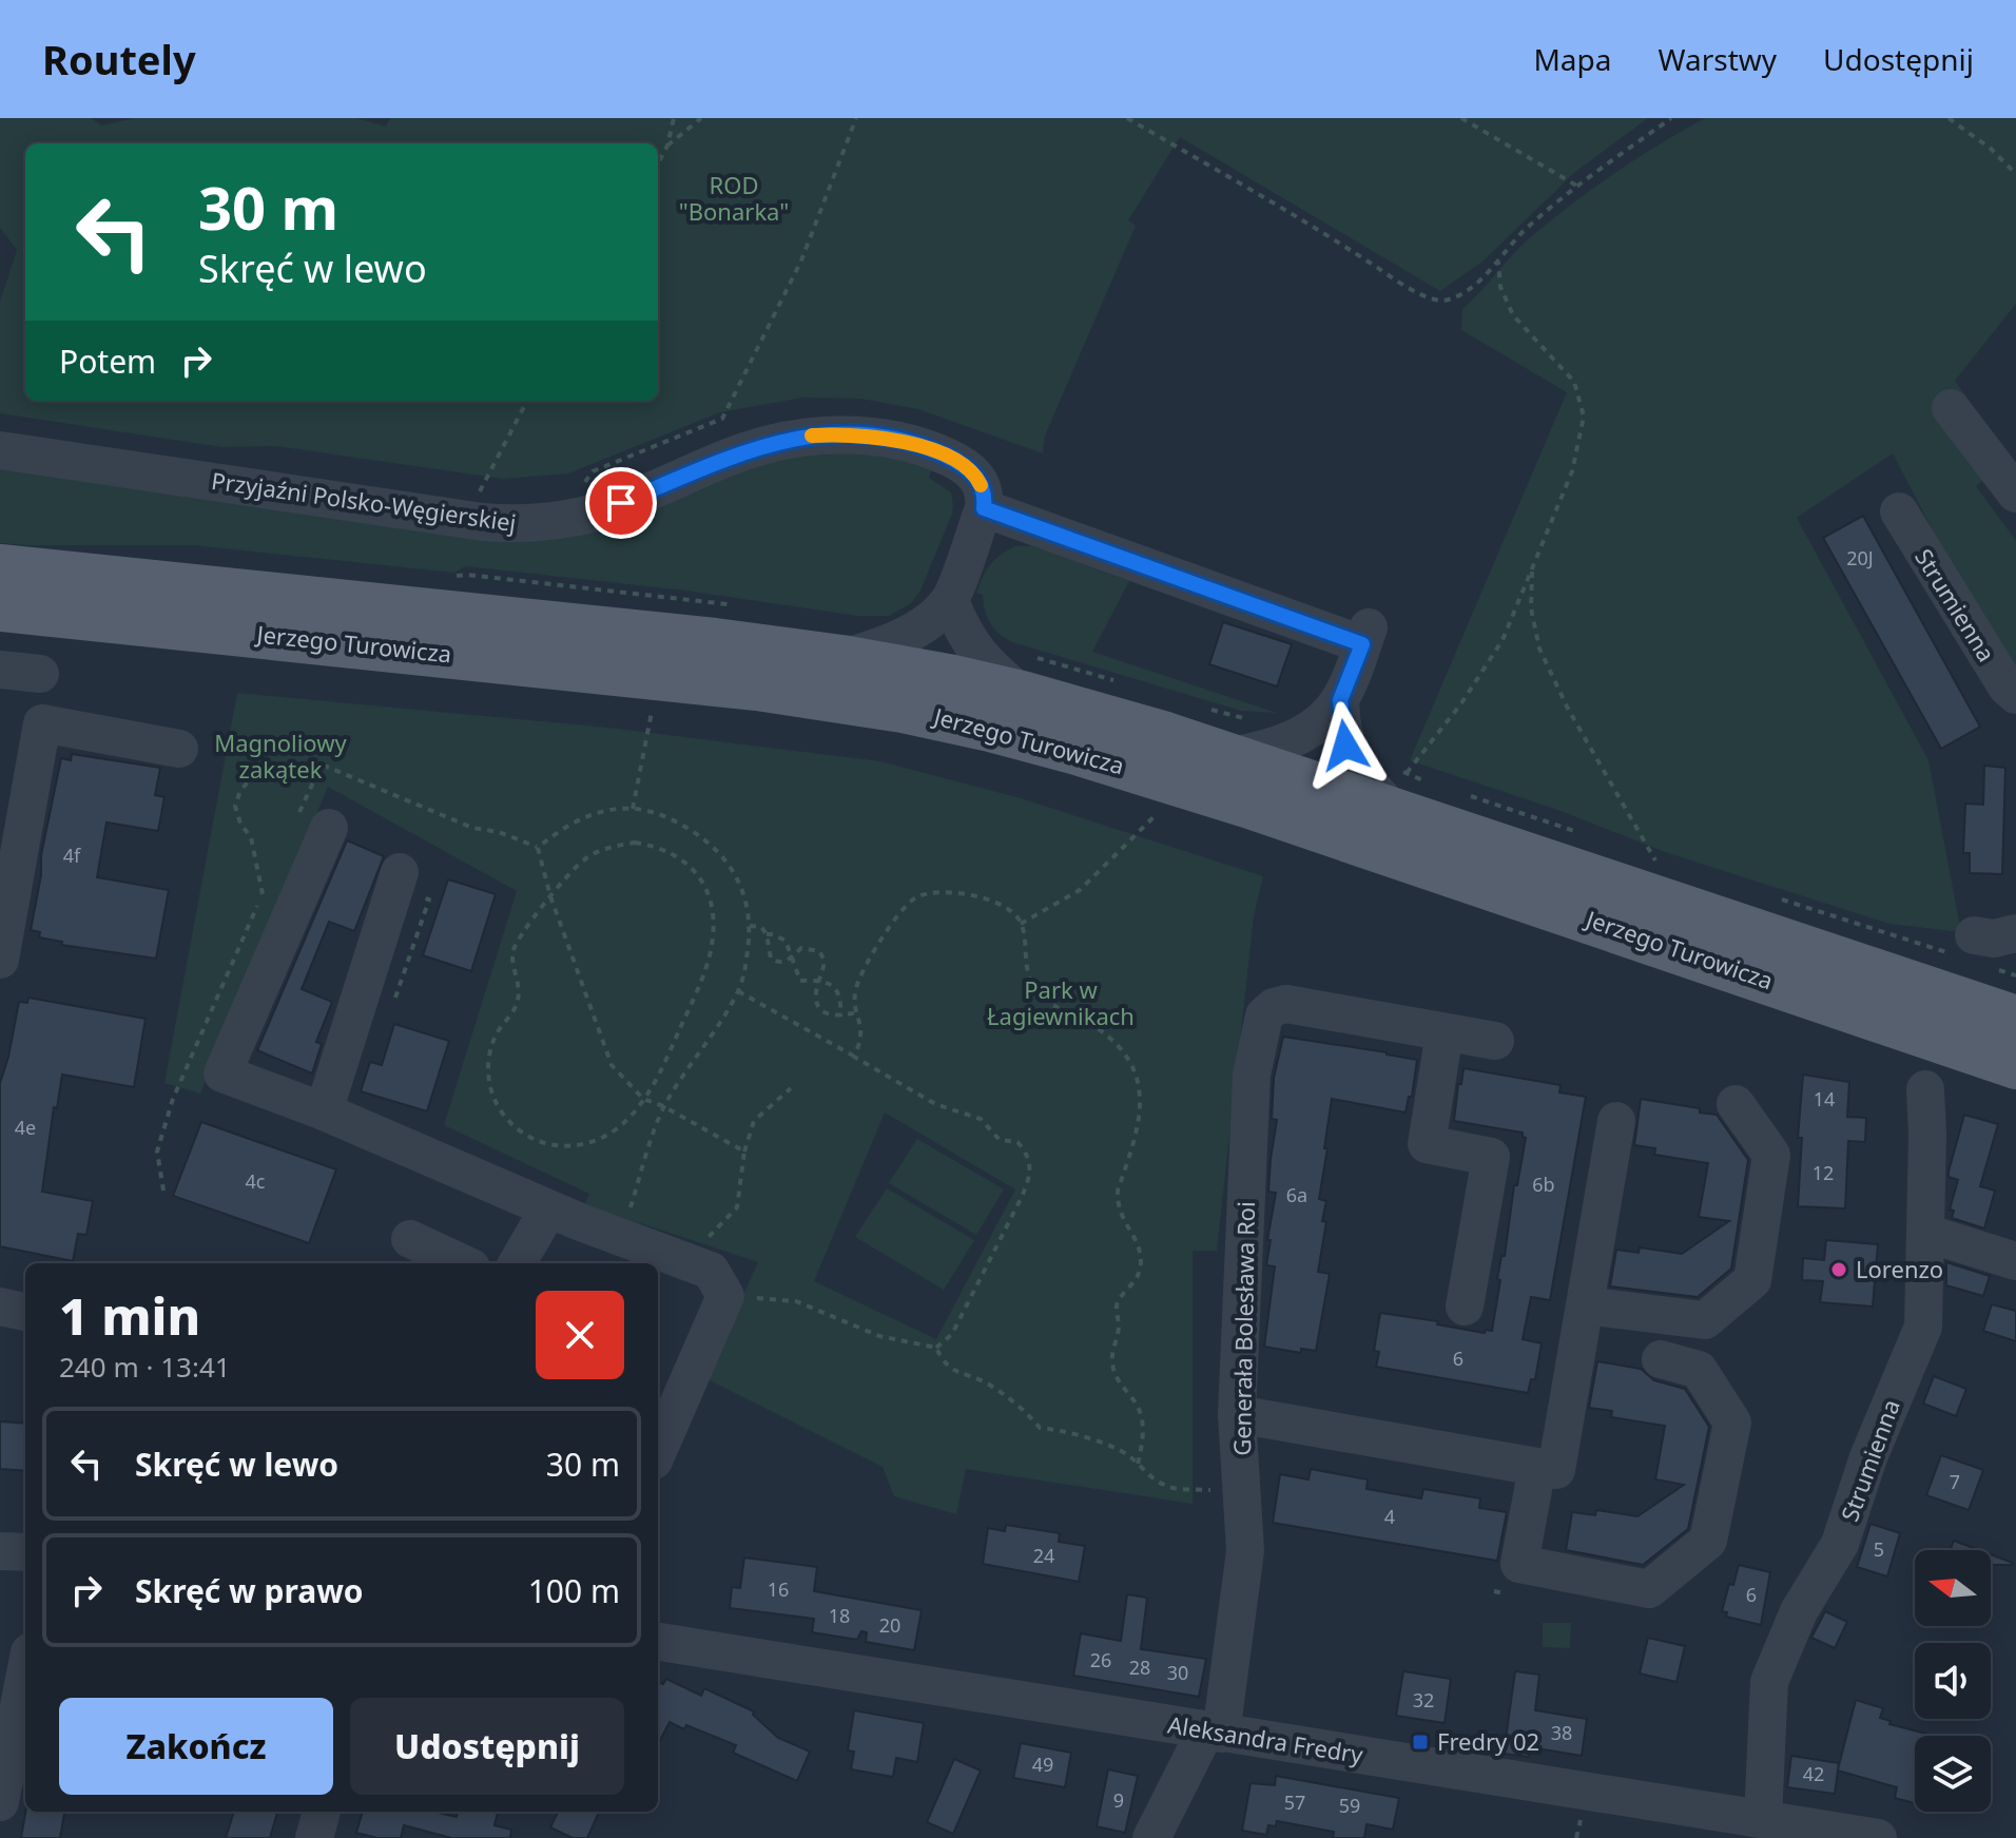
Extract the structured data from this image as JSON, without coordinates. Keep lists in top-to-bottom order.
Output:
{
  "streets": {
    "main road": ["Jerzego Turowicza"],
    "street": [
      "Przyjaźni Polsko-Węgierskiej",
      "Strumienna",
      "Generała Bolesława Roi",
      "Aleksandra Fredry"
    ]
  },
  "crossings": [
    ["Strumienna", "Aleksandra Fredry"],
    ["Generała Bolesława Roi", "Aleksandra Fredry"]
  ],
  "parks": ["ROD \"Bonarka\"", "Magnoliowy zakątek", "Park w Łagiewnikach"],
  "places": {
    "other": ["Lorenzo"],
    "transit": ["Fredry 02"]
  },
  "house_numbers": [
    "20J",
    "4f",
    "14",
    "4e",
    "12",
    "4c",
    "6b",
    "6a",
    "6",
    "7",
    "4",
    "5",
    "24",
    "16",
    "6",
    "18",
    "20",
    "26",
    "28",
    "30",
    "32",
    "38",
    "49",
    "42",
    "9",
    "57",
    "59"
  ],
  "north": "left",
  "page": {
    "header": "Routely",
    "nav": ["Mapa", "Warstwy", "Udostępnij"],
    "turn": ["30 m", "Skręć w lewo"],
    "then": "Potem",
    "heading": ["1 min", "240 m · 13:41"],
    "list": [
      {
        "name": "Skręć w lewo",
        "value": "30 m"
      },
      {
        "name": "Skręć w prawo",
        "value": "100 m"
      }
    ],
    "buttons": ["Zakończ", "Udostępnij"]
  }
}
